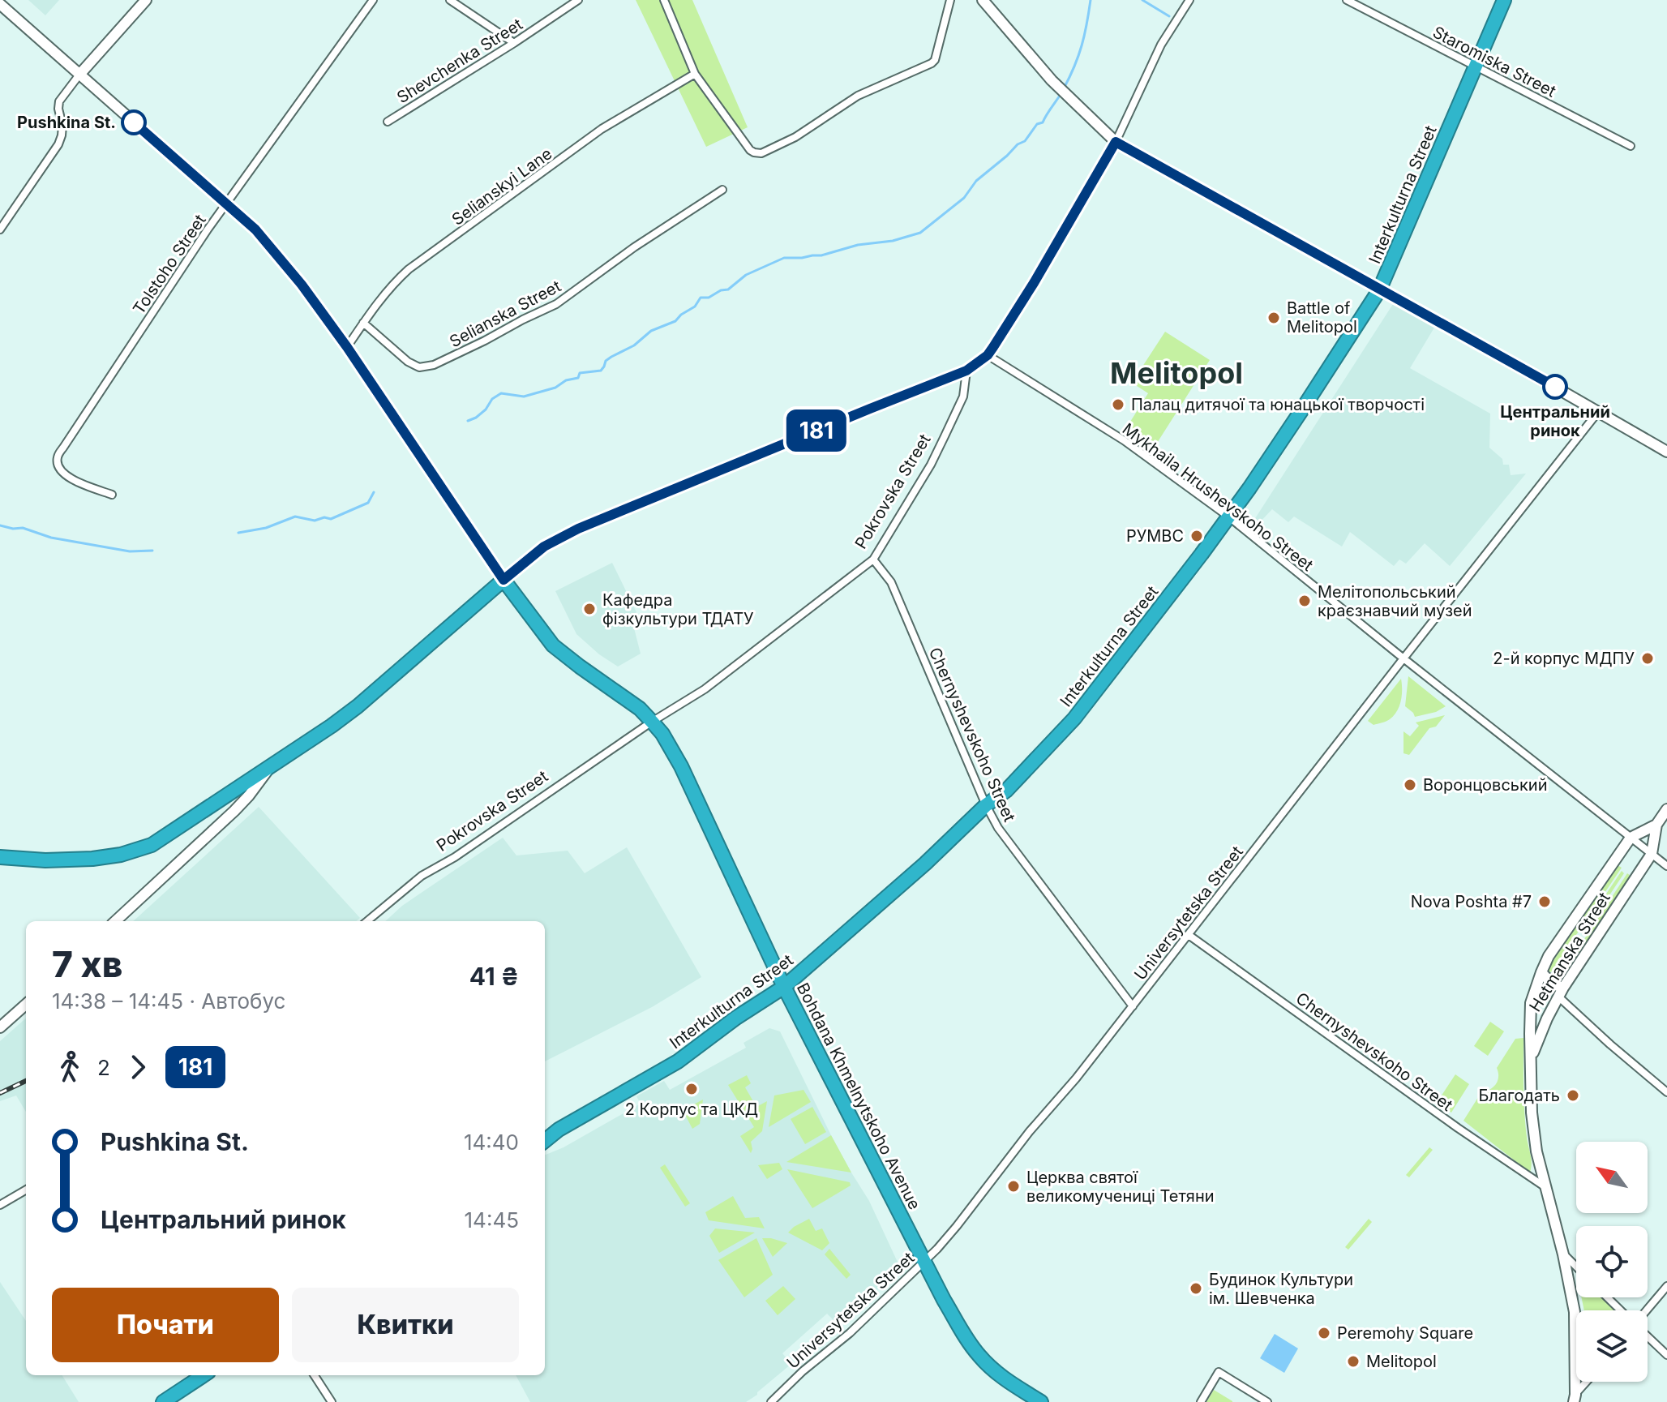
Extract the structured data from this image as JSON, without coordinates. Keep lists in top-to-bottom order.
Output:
{
  "streets": {
    "highway": ["Interkulturna Street", "Bohdana Khmelnytskoho Avenue"],
    "main road": ["Hetmanska Street"],
    "street": [
      "Shevchenka Street",
      "Staromiska Street",
      "Selianskyi Lane",
      "Tolstoho Street",
      "Selianska Street",
      "Pokrovska Street",
      "Mykhaila Hrushevskoho Street",
      "Chernyshevskoho Street",
      "Universytetska Street"
    ]
  },
  "crossings": [
    ["Staromiska Street", "Interkulturna Street"],
    ["Selianskyi Lane", "Selianska Street"],
    ["Interkulturna Street", "Mykhaila Hrushevskoho Street"],
    ["Interkulturna Street", "Chernyshevskoho Street"],
    ["Interkulturna Street", "Bohdana Khmelnytskoho Avenue"],
    ["Pokrovska Street", "Chernyshevskoho Street"],
    ["Pokrovska Street", "Bohdana Khmelnytskoho Avenue"],
    ["Mykhaila Hrushevskoho Street", "Universytetska Street"],
    ["Mykhaila Hrushevskoho Street", "Hetmanska Street"],
    ["Chernyshevskoho Street", "Universytetska Street"],
    ["Universytetska Street", "Bohdana Khmelnytskoho Avenue"]
  ],
  "districts": ["Melitopol"],
  "places": [
    "Pushkina St.",
    "Battle of Melitopol",
    "Центральний ринок",
    "Палац дитячої та юнацької творчості",
    "РУМВC",
    "Мелітопольський краєзнавчий музей",
    "Кафедра фізкультури ТДАТУ",
    "2-й корпус МДПУ",
    "Воронцовський",
    "Nova Poshta #7",
    "2 Корпус та ЦКД",
    "Благодать",
    "Церква святої великомучениці Тетяни",
    "Будинок Культури ім. Шевченка",
    "Peremohy Square",
    "Melitopol"
  ],
  "lines": ["bus line 181"],
  "north": "top left",
  "page": {
    "on_map": "181",
    "heading": ["7 хв", "14:38 – 14:45 · Автобус", "41 ₴"],
    "legs": ["2", "181"],
    "list": [
      {
        "name": "Pushkina St.",
        "value": "14:40"
      },
      {
        "name": "Центральний ринок",
        "value": "14:45"
      }
    ],
    "buttons": ["Почати", "Квитки"]
  }
}
